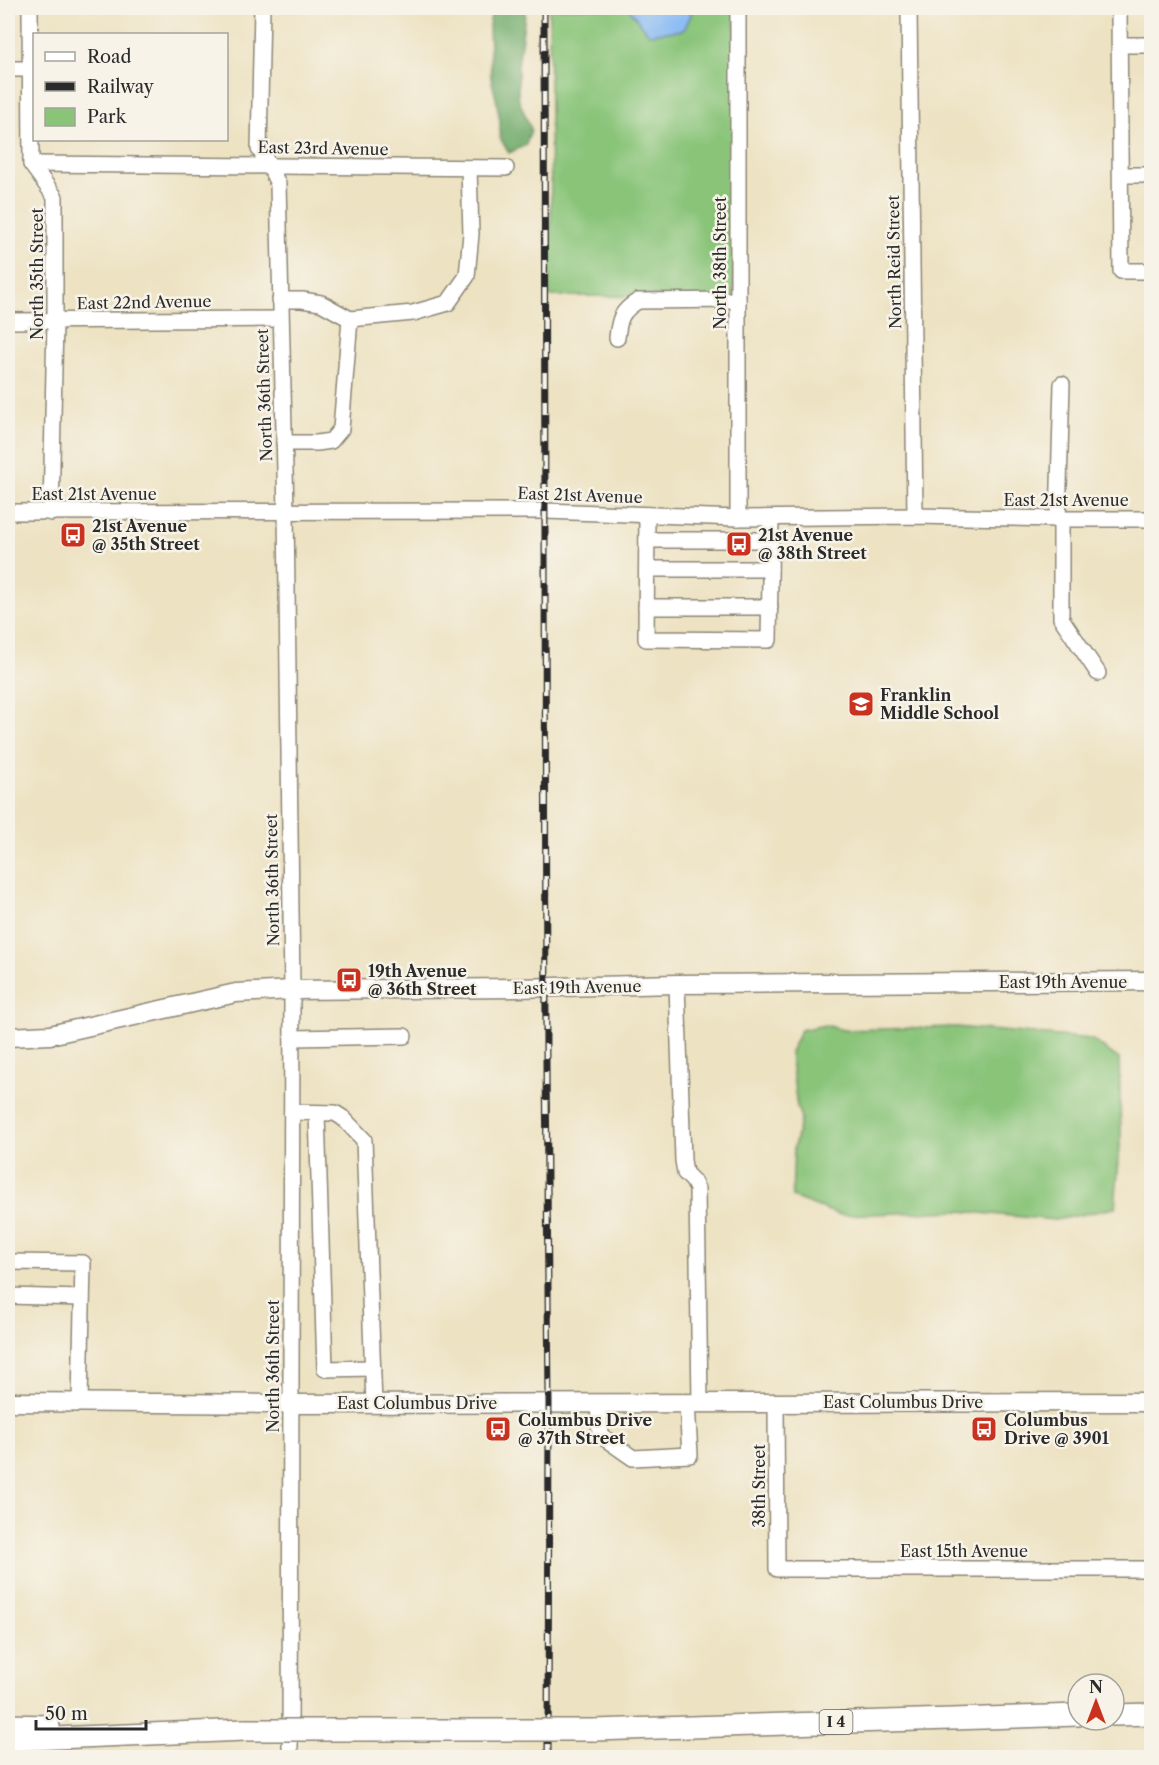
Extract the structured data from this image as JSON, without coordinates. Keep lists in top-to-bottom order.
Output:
{
  "streets": {
    "highway": ["I 4"],
    "main road": ["East 19th Avenue", "East Columbus Drive"],
    "street": [
      "East 23rd Avenue",
      "North Reid Street",
      "North 38th Street",
      "North 35th Street",
      "East 22nd Avenue",
      "North 36th Street",
      "East 21st Avenue",
      "38th Street",
      "East 15th Avenue"
    ]
  },
  "crossings": [
    ["East 23rd Avenue", "North 35th Street"],
    ["East 23rd Avenue", "North 36th Street"],
    ["North Reid Street", "East 21st Avenue"],
    ["North 38th Street", "East 21st Avenue"],
    ["North 35th Street", "East 22nd Avenue"],
    ["North 35th Street", "East 21st Avenue"],
    ["East 22nd Avenue", "North 36th Street"],
    ["North 36th Street", "East 21st Avenue"],
    ["North 36th Street", "East 19th Avenue"],
    ["North 36th Street", "East Columbus Drive"],
    ["East Columbus Drive", "38th Street"],
    ["38th Street", "East 15th Avenue"]
  ],
  "places": {
    "bus stop": [
      "21st Avenue @ 35th Street",
      "21st Avenue @ 38th Street",
      "19th Avenue @ 36th Street",
      "Columbus Drive @ 37th Street",
      "Columbus Drive @ 3901"
    ],
    "school or university": ["Franklin Middle School"]
  },
  "legend": ["Road", "Railway", "Park"],
  "scale_bar": "50 m",
  "north": "top"
}
